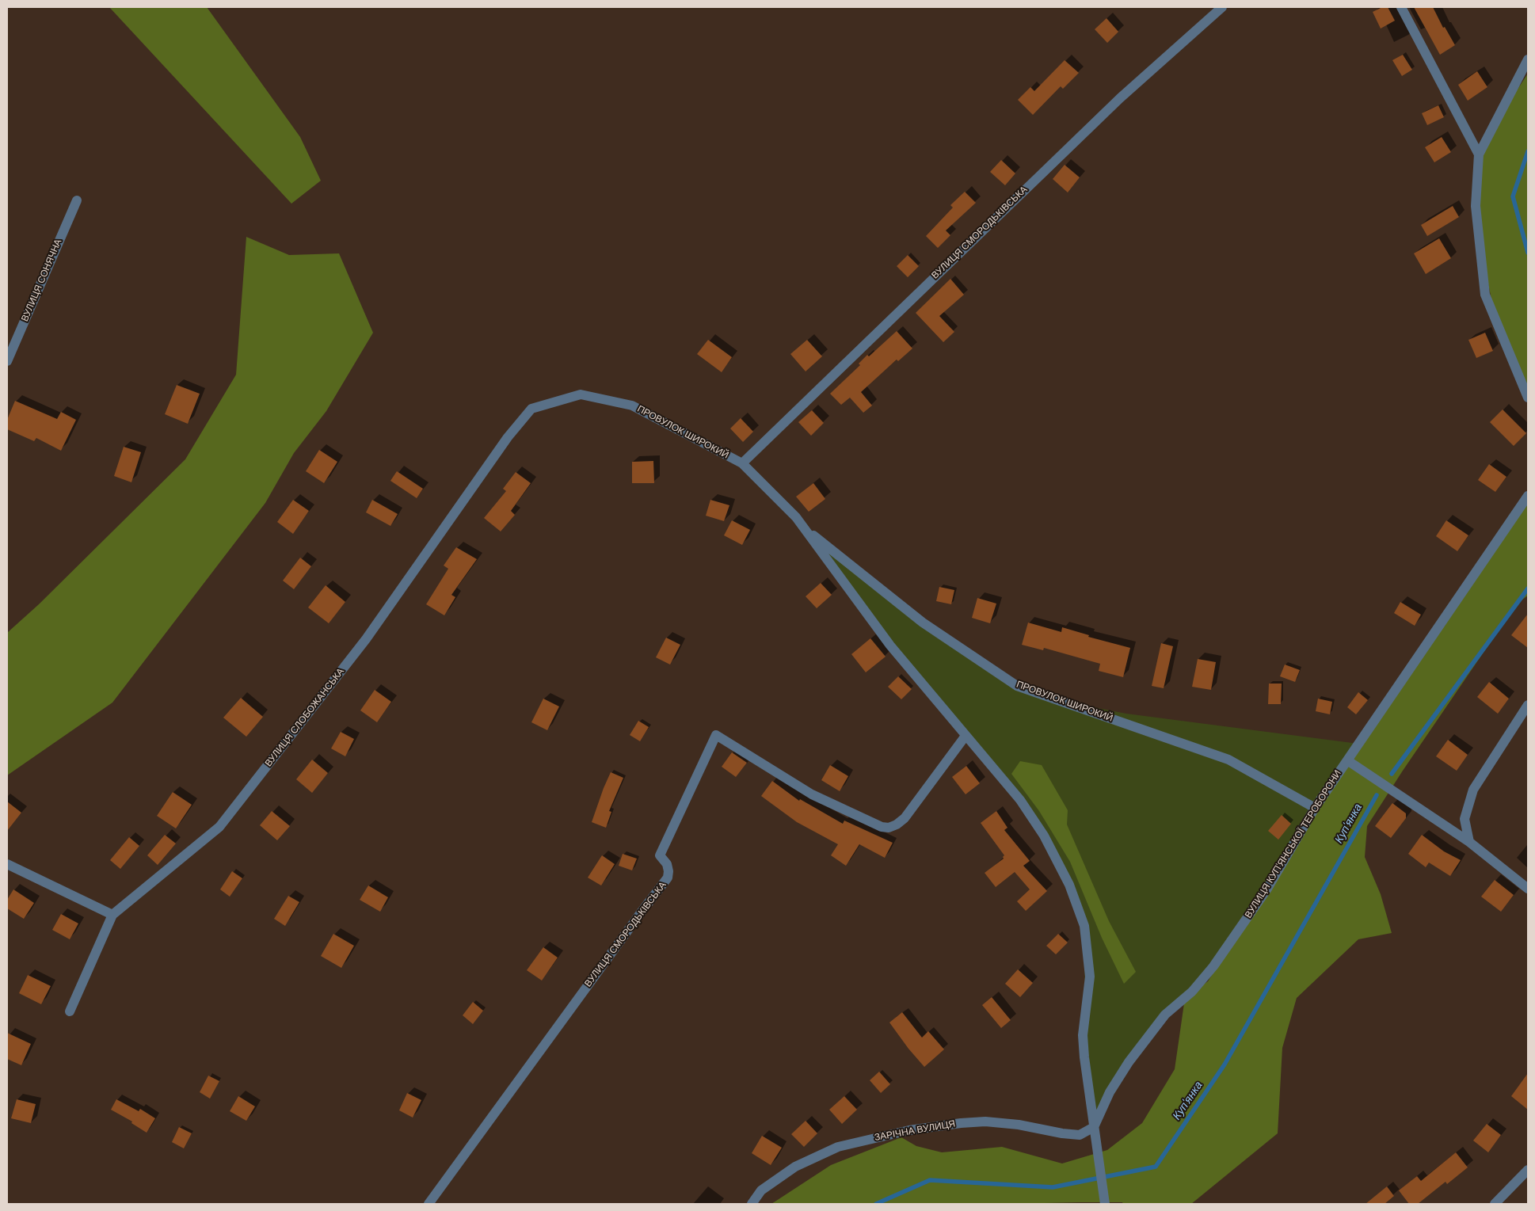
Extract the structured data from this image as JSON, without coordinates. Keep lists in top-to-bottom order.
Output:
{
  "streets": {
    "street": [
      "ВУЛИЦЯ СМОРОДЬКІВСЬКА",
      "ВУЛИЦЯ СОНЯЧНА",
      "ПРОВУЛОК ШИРОКИЙ",
      "ВУЛИЦЯ СЛОБОЖАНСЬКА",
      "ВУЛИЦЯ КУП'ЯНСЬКОЇ ТЕРОБОРОНИ",
      "ЗАРІЧНА ВУЛИЦЯ"
    ]
  },
  "crossings": [
    ["ВУЛИЦЯ СМОРОДЬКІВСЬКА", "ПРОВУЛОК ШИРОКИЙ"],
    ["ПРОВУЛОК ШИРОКИЙ", "ВУЛИЦЯ СЛОБОЖАНСЬКА"],
    ["ПРОВУЛОК ШИРОКИЙ", "ВУЛИЦЯ КУП'ЯНСЬКОЇ ТЕРОБОРОНИ"],
    ["ВУЛИЦЯ КУП'ЯНСЬКОЇ ТЕРОБОРОНИ", "ЗАРІЧНА ВУЛИЦЯ"]
  ],
  "water": ["Куп'янка"]
}
